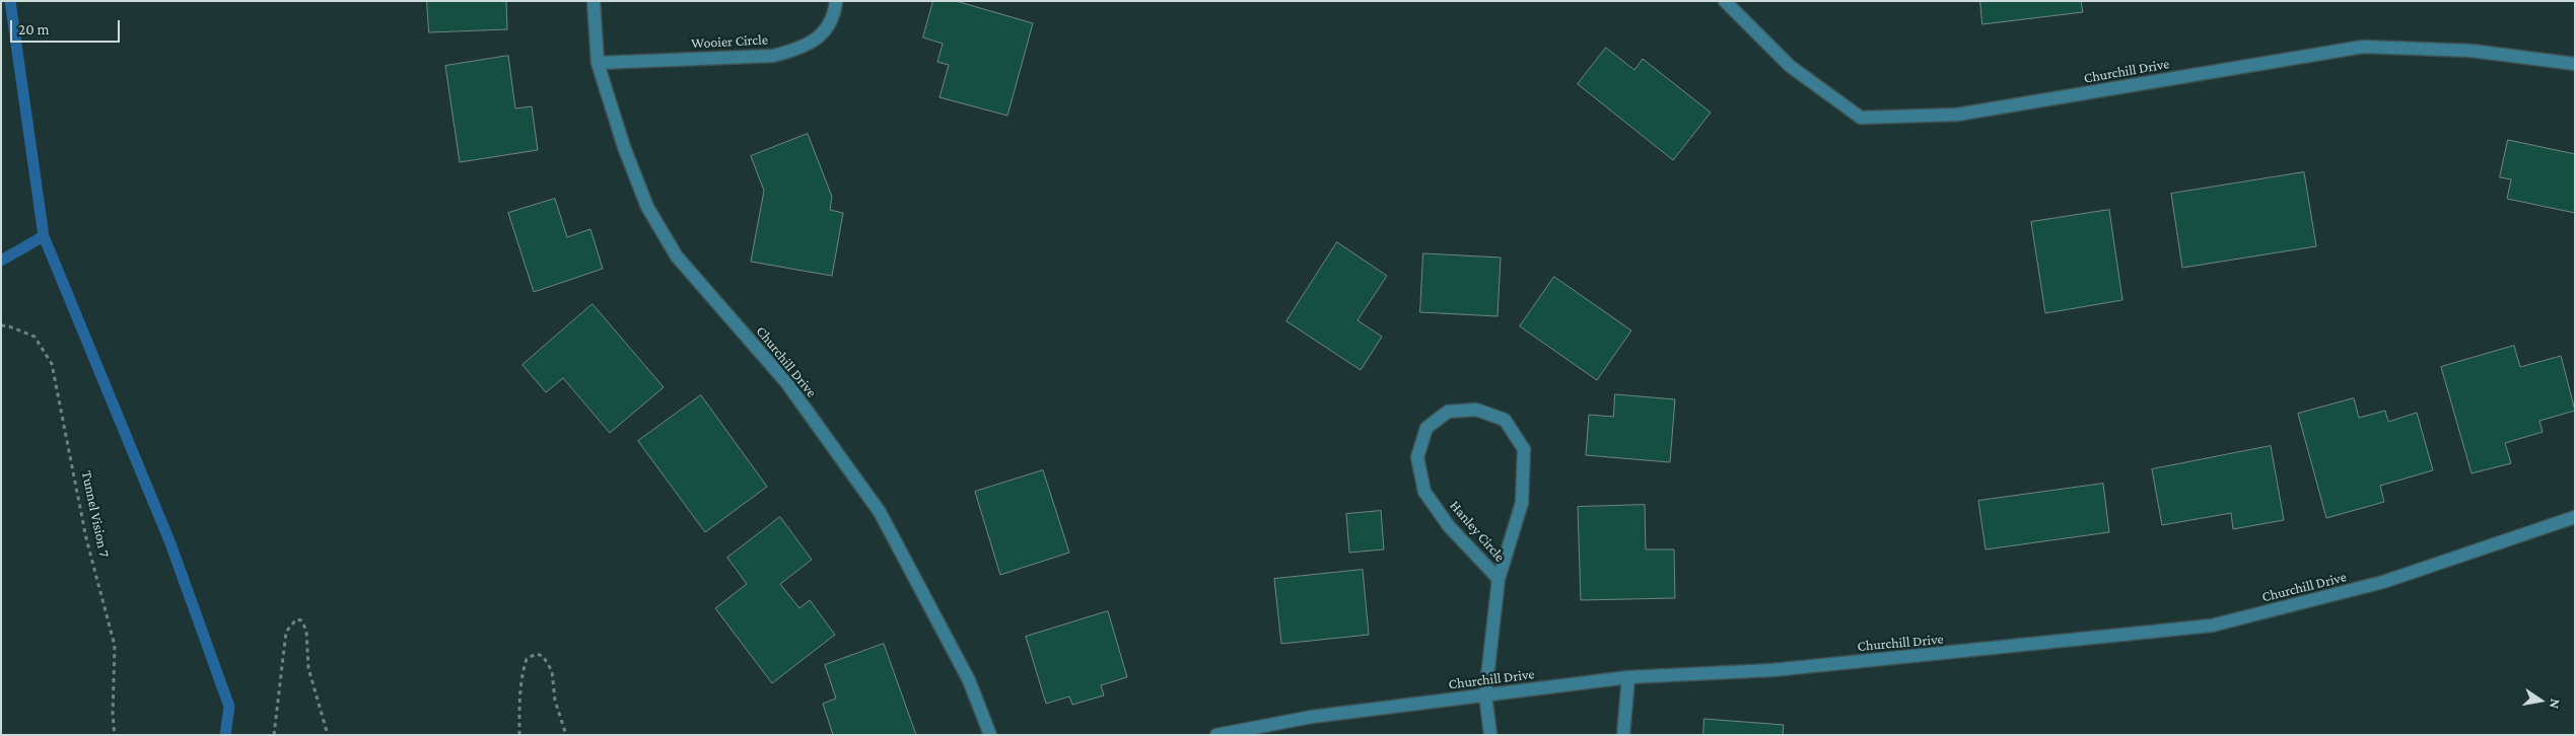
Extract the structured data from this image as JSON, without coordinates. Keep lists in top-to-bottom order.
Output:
{
  "streets": {
    "street": ["Wooier Circle", "Churchill Drive", "Hanley Circle"],
    "path": ["Tunnel Vision 7"]
  },
  "crossings": [
    ["Wooier Circle", "Churchill Drive"],
    ["Churchill Drive", "Hanley Circle"]
  ],
  "scale_bar": "20 m",
  "north": "right"
}
